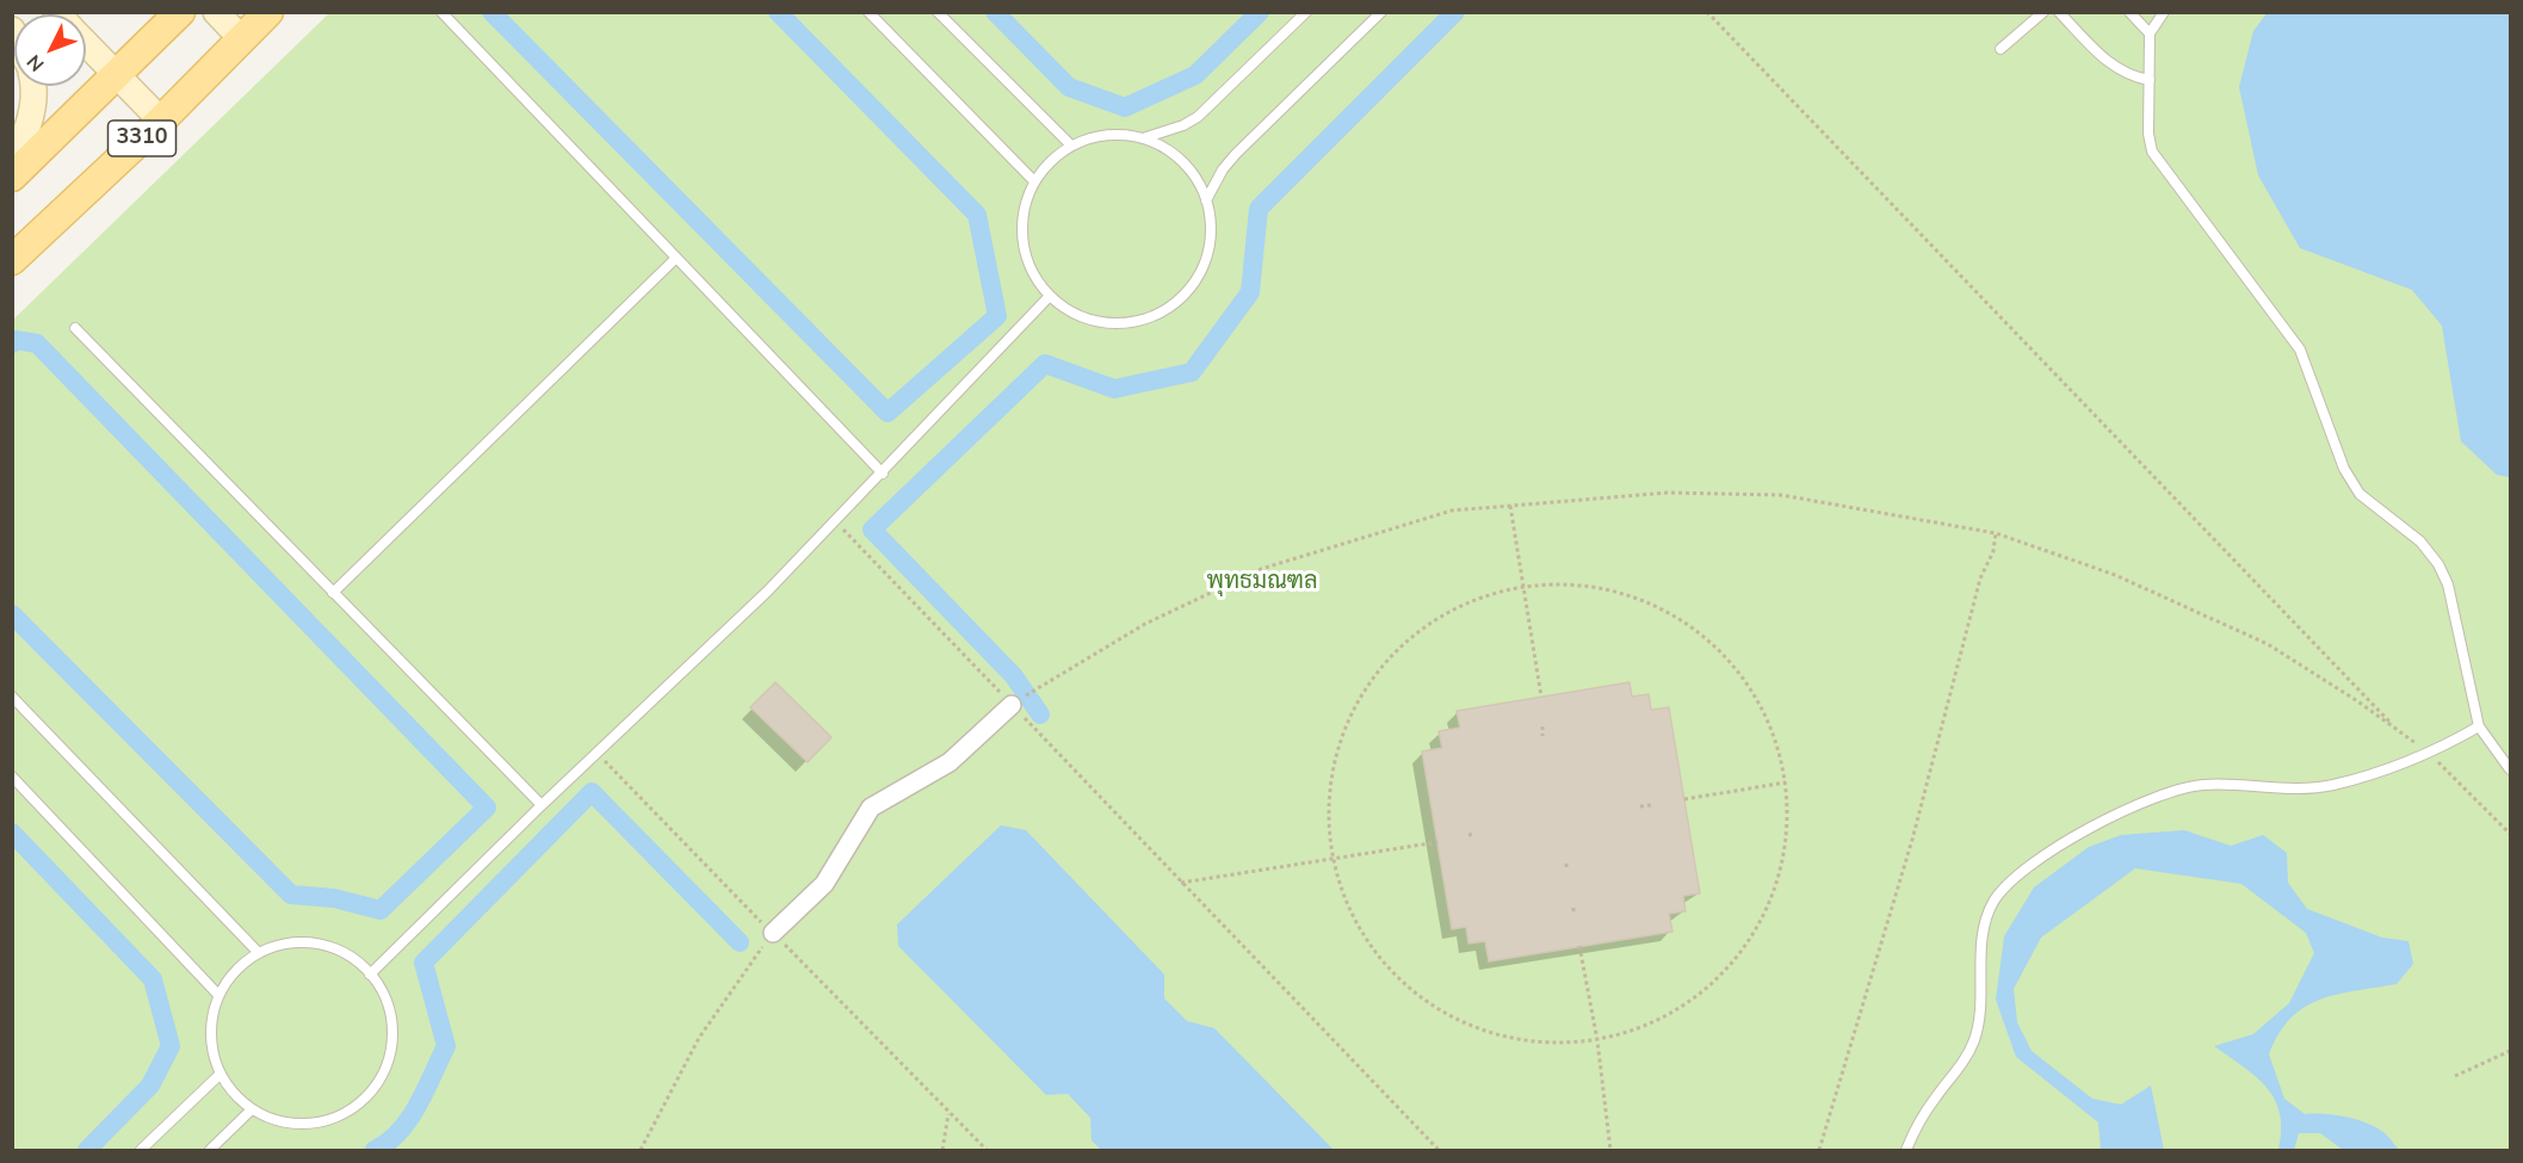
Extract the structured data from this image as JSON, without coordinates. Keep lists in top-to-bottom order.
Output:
{
  "streets": {
    "main road": ["3310"]
  },
  "parks": ["พุทธมณฑล"],
  "north": "bottom left"
}
